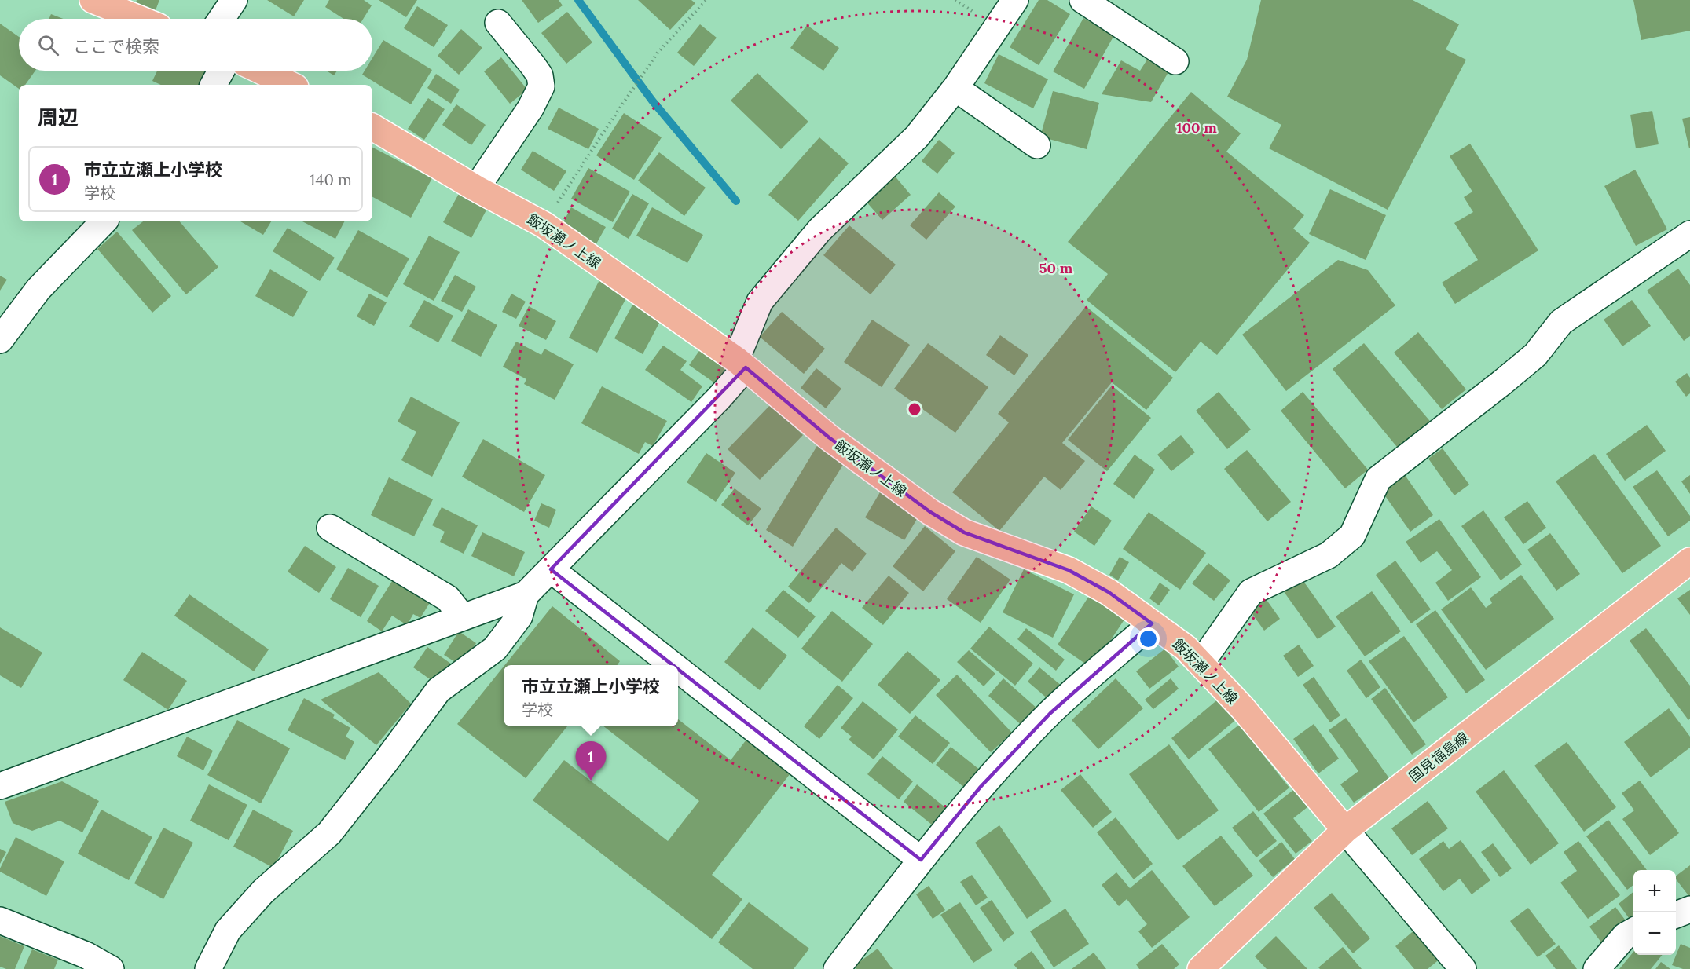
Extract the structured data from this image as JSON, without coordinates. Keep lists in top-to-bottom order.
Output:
{
  "streets": {
    "main road": ["飯坂瀬ノ上線", "国見福島線"]
  },
  "crossings": [
    ["飯坂瀬ノ上線", "国見福島線"]
  ],
  "page": {
    "search": "ここで検索",
    "heading": "周辺",
    "list": [
      {
        "mark": "1",
        "name": "市立立瀬上小学校",
        "note": "学校",
        "value": "140 m"
      }
    ],
    "popup": ["市立立瀬上小学校", "学校"],
    "pins": "1",
    "map_buttons": ["+", "−"]
  },
  "rings": ["100 m", "50 m"]
}
